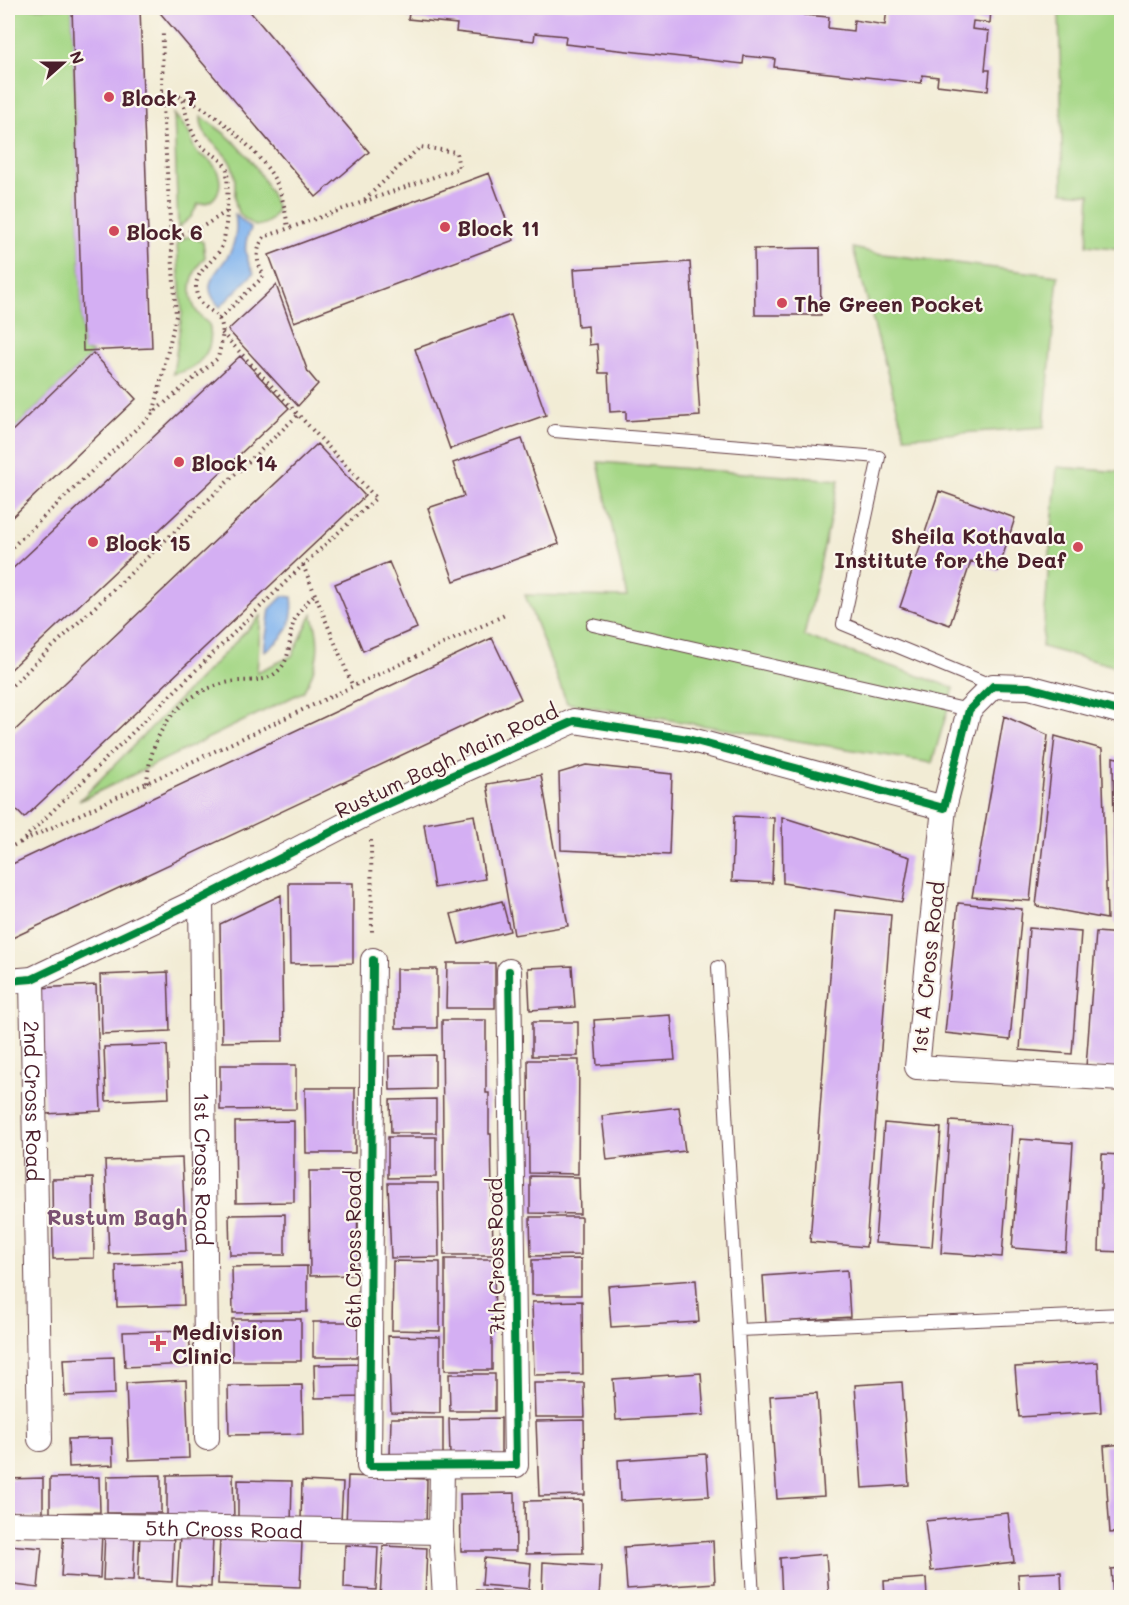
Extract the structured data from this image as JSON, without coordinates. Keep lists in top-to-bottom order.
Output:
{
  "streets": {
    "street": [
      "Rustum Bagh Main Road",
      "1st A Cross Road",
      "2nd Cross Road",
      "1st Cross Road",
      "6th Cross Road",
      "7th Cross Road",
      "5th Cross Road"
    ]
  },
  "crossings": [
    ["Rustum Bagh Main Road", "1st A Cross Road"],
    ["Rustum Bagh Main Road", "2nd Cross Road"],
    ["Rustum Bagh Main Road", "1st Cross Road"],
    ["6th Cross Road", "7th Cross Road"]
  ],
  "districts": ["Rustum Bagh"],
  "places": {
    "other": [
      "Block 7",
      "Block 11",
      "Block 6",
      "The Green Pocket",
      "Block 14",
      "Block 15",
      "Sheila Kothavala Institute for the Deaf"
    ],
    "health": ["Medivision Clinic"]
  },
  "north": "right"
}
